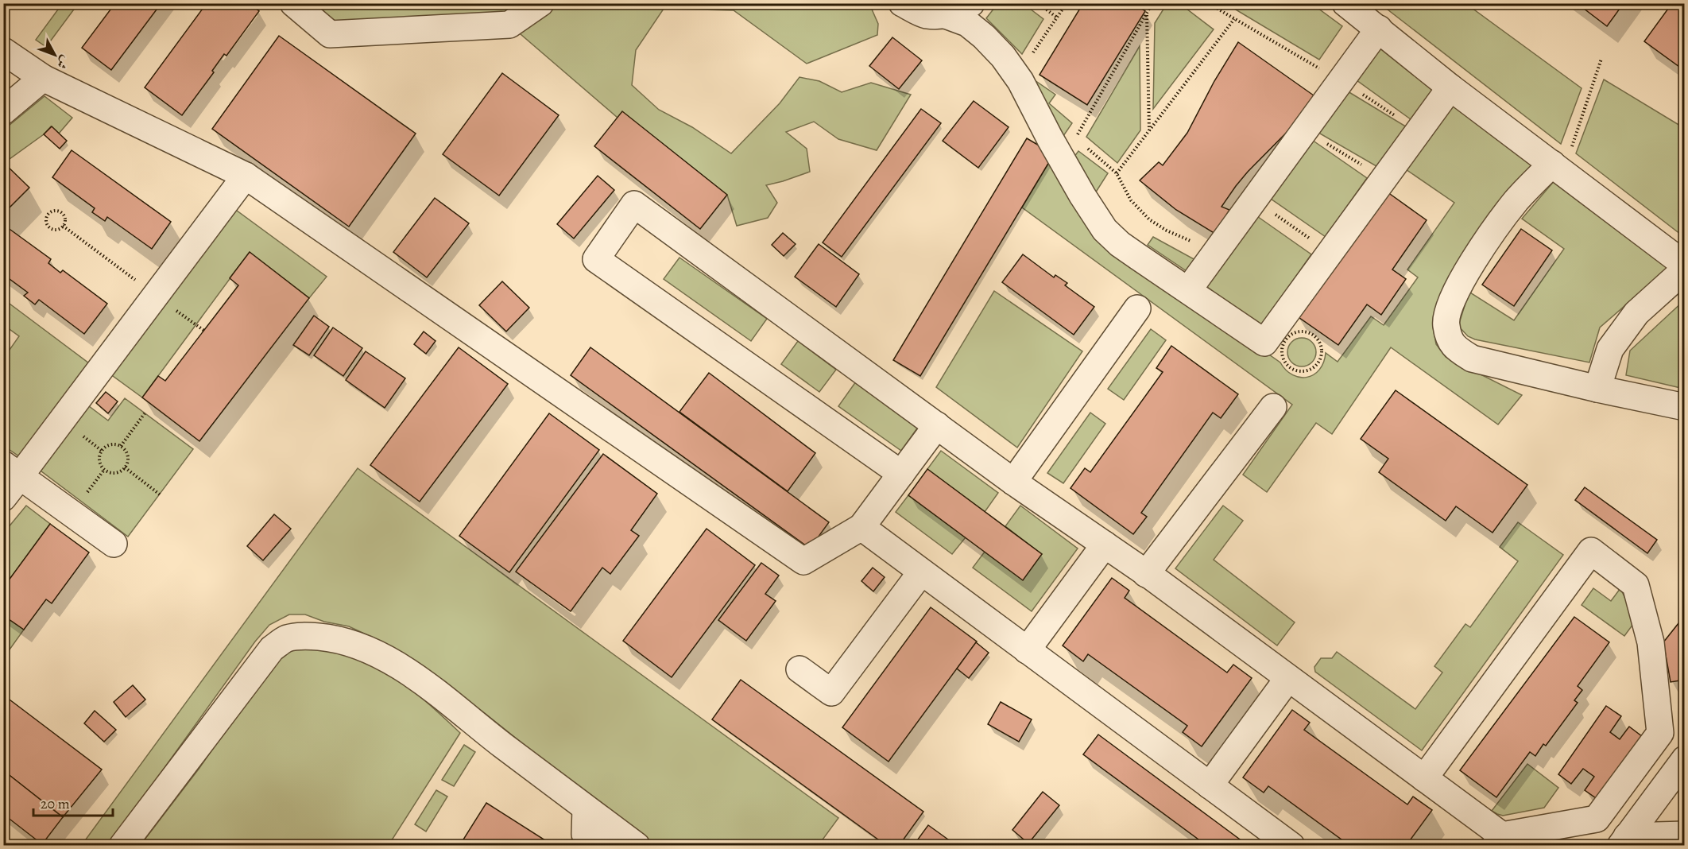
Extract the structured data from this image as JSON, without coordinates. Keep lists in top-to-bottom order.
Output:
{
  "scale_bar": "20 m",
  "north": "bottom right"
}
